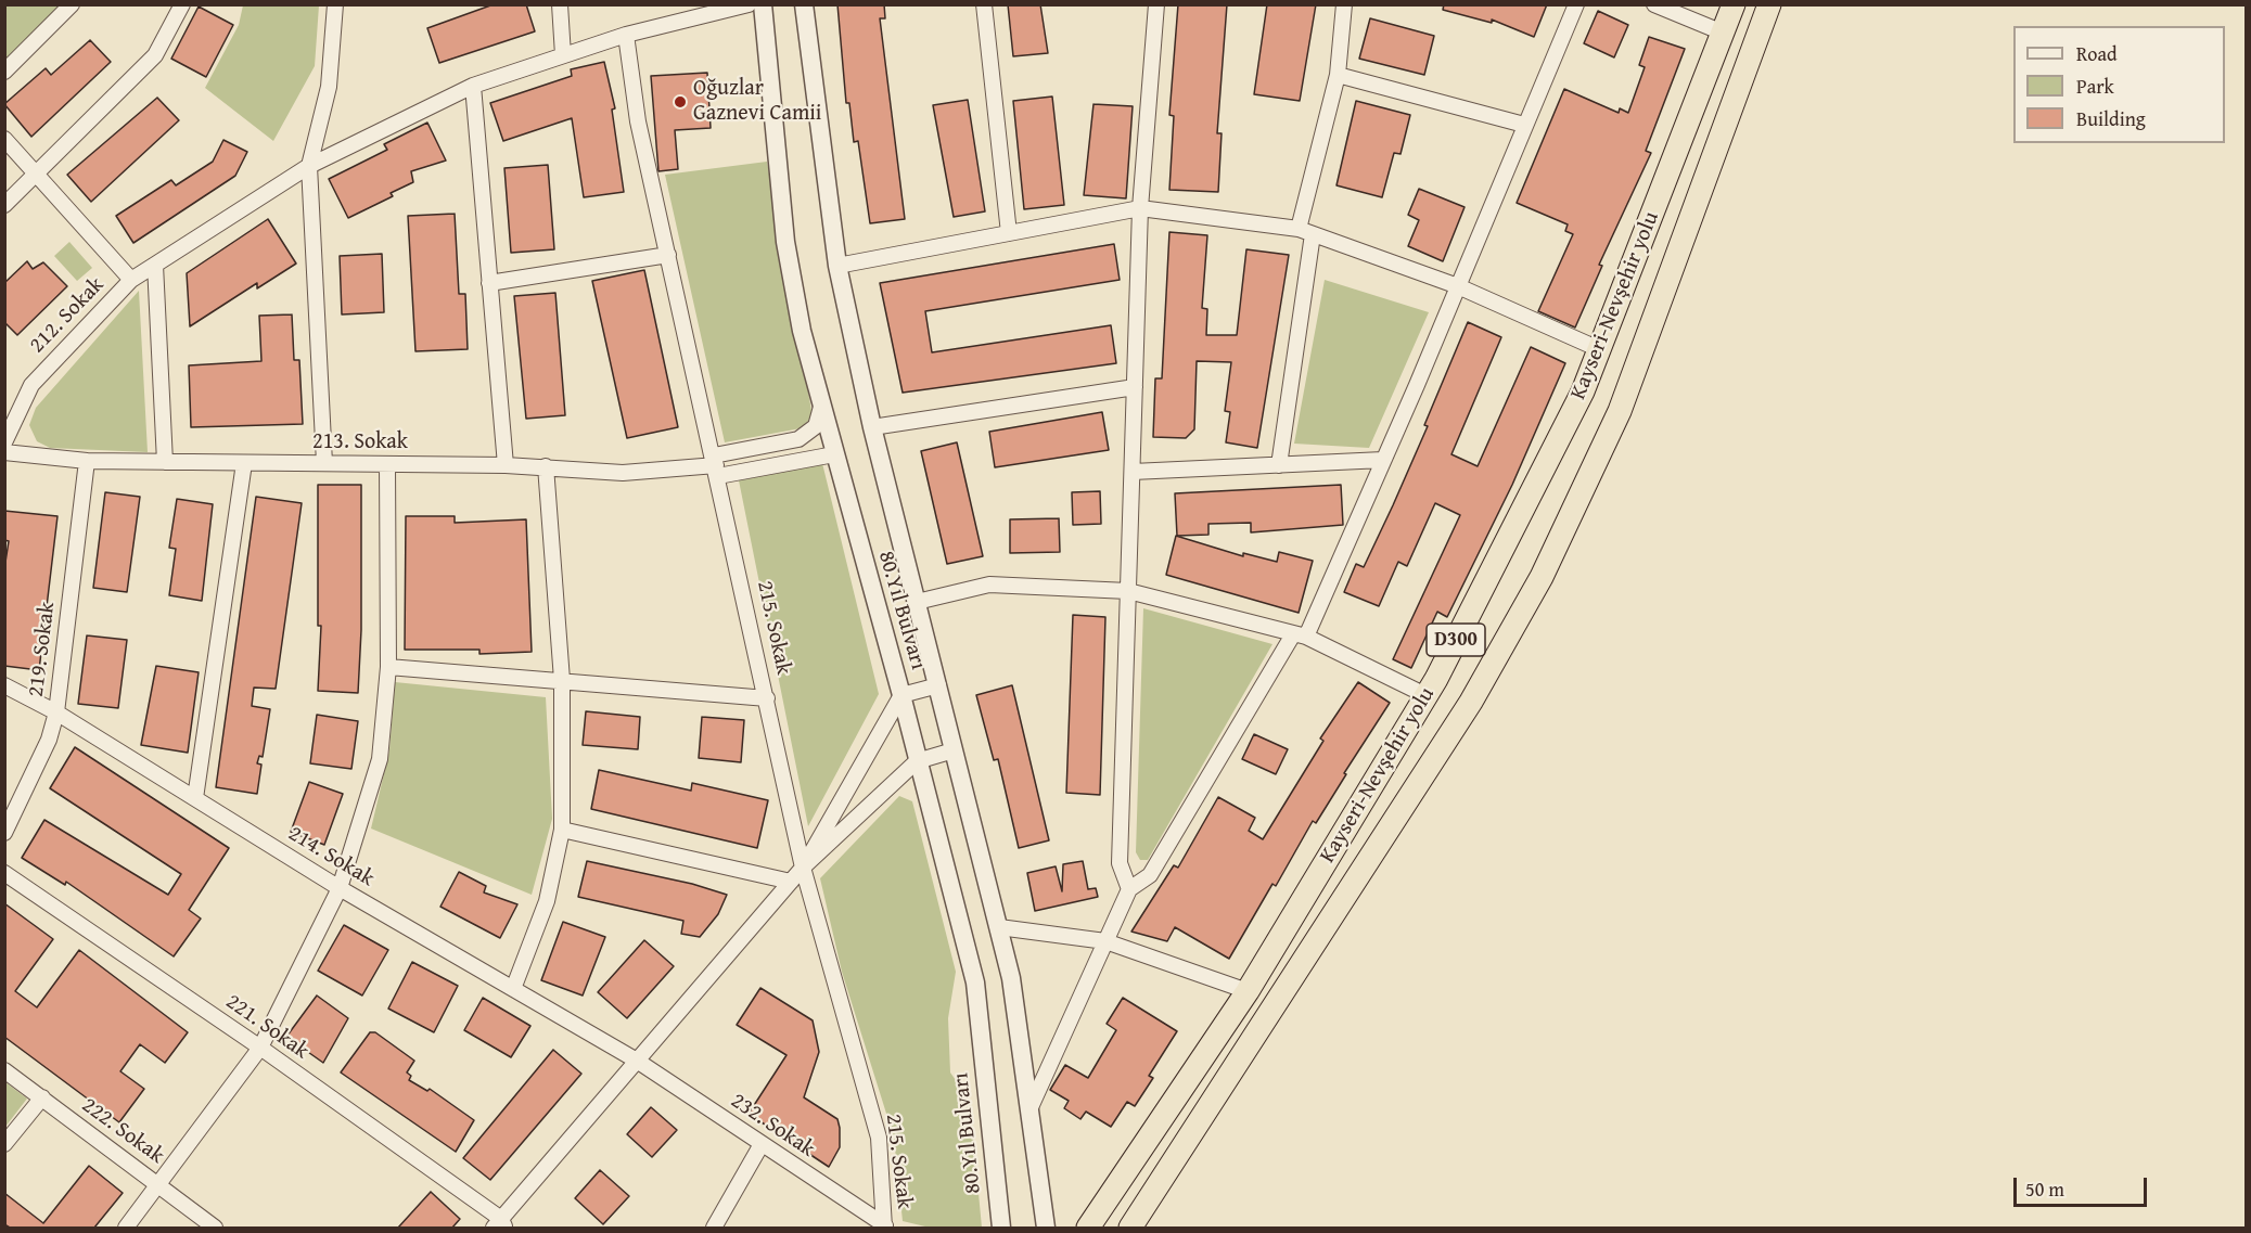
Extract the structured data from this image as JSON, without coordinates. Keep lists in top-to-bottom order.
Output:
{
  "streets": {
    "highway": ["Kayseri-Nevşehir yolu", "D300"],
    "street": [
      "212. Sokak",
      "213. Sokak",
      "80.Yıl Bulvarı",
      "215. Sokak",
      "219. Sokak",
      "214. Sokak",
      "221. Sokak",
      "232. Sokak",
      "222. Sokak"
    ]
  },
  "crossings": [
    ["212. Sokak", "215. Sokak"],
    ["213. Sokak", "80.Yıl Bulvarı"],
    ["213. Sokak", "215. Sokak"],
    ["213. Sokak", "219. Sokak"],
    ["215. Sokak", "232. Sokak"],
    ["219. Sokak", "214. Sokak"],
    ["214. Sokak", "232. Sokak"]
  ],
  "places": ["Oğuzlar Gaznevi Camii"],
  "legend": ["Road", "Park", "Building"],
  "scale_bar": "50 m"
}
